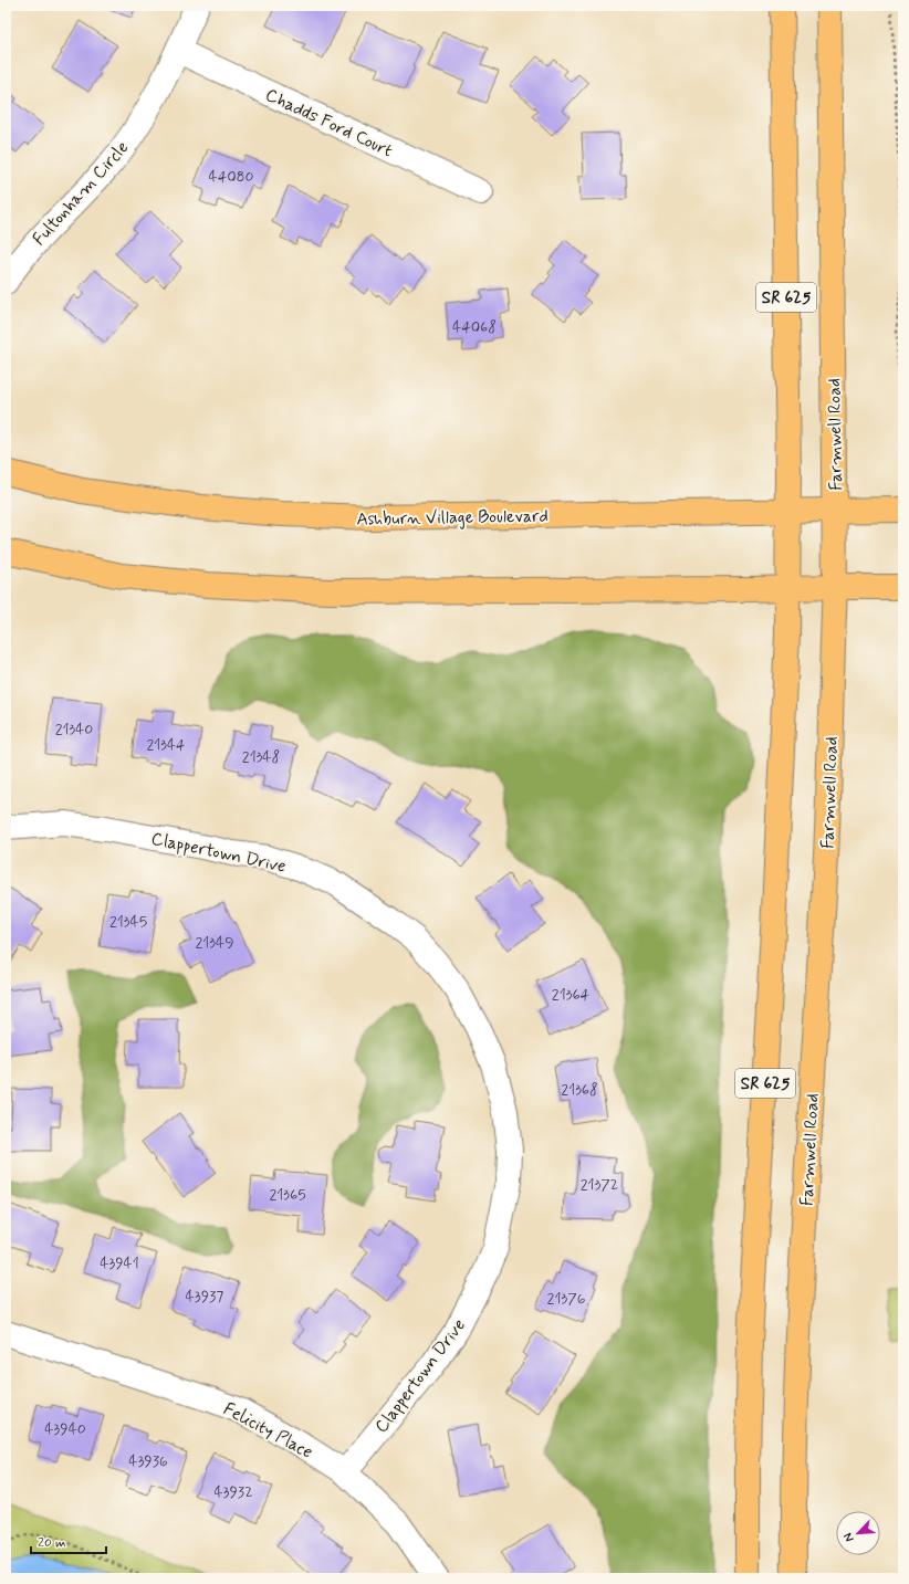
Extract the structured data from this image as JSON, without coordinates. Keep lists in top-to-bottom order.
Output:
{
  "streets": {
    "main road": ["SR 625", "Farmwell Road", "Ashburn Village Boulevard"],
    "street": [
      "Chadds Ford Court",
      "Fultonham Circle",
      "Clappertown Drive",
      "Felicity Place"
    ]
  },
  "crossings": [
    ["Chadds Ford Court", "Fultonham Circle"],
    ["SR 625", "Ashburn Village Boulevard"],
    ["Farmwell Road", "Ashburn Village Boulevard"],
    ["Clappertown Drive", "Felicity Place"]
  ],
  "house_numbers": [
    "44080",
    "44068",
    "21340",
    "21344",
    "21348",
    "21345",
    "21349",
    "21364",
    "21368",
    "21372",
    "21365",
    "43941",
    "43937",
    "21376",
    "43940",
    "43936",
    "43932"
  ],
  "scale_bar": "20 m",
  "north": "bottom left"
}
